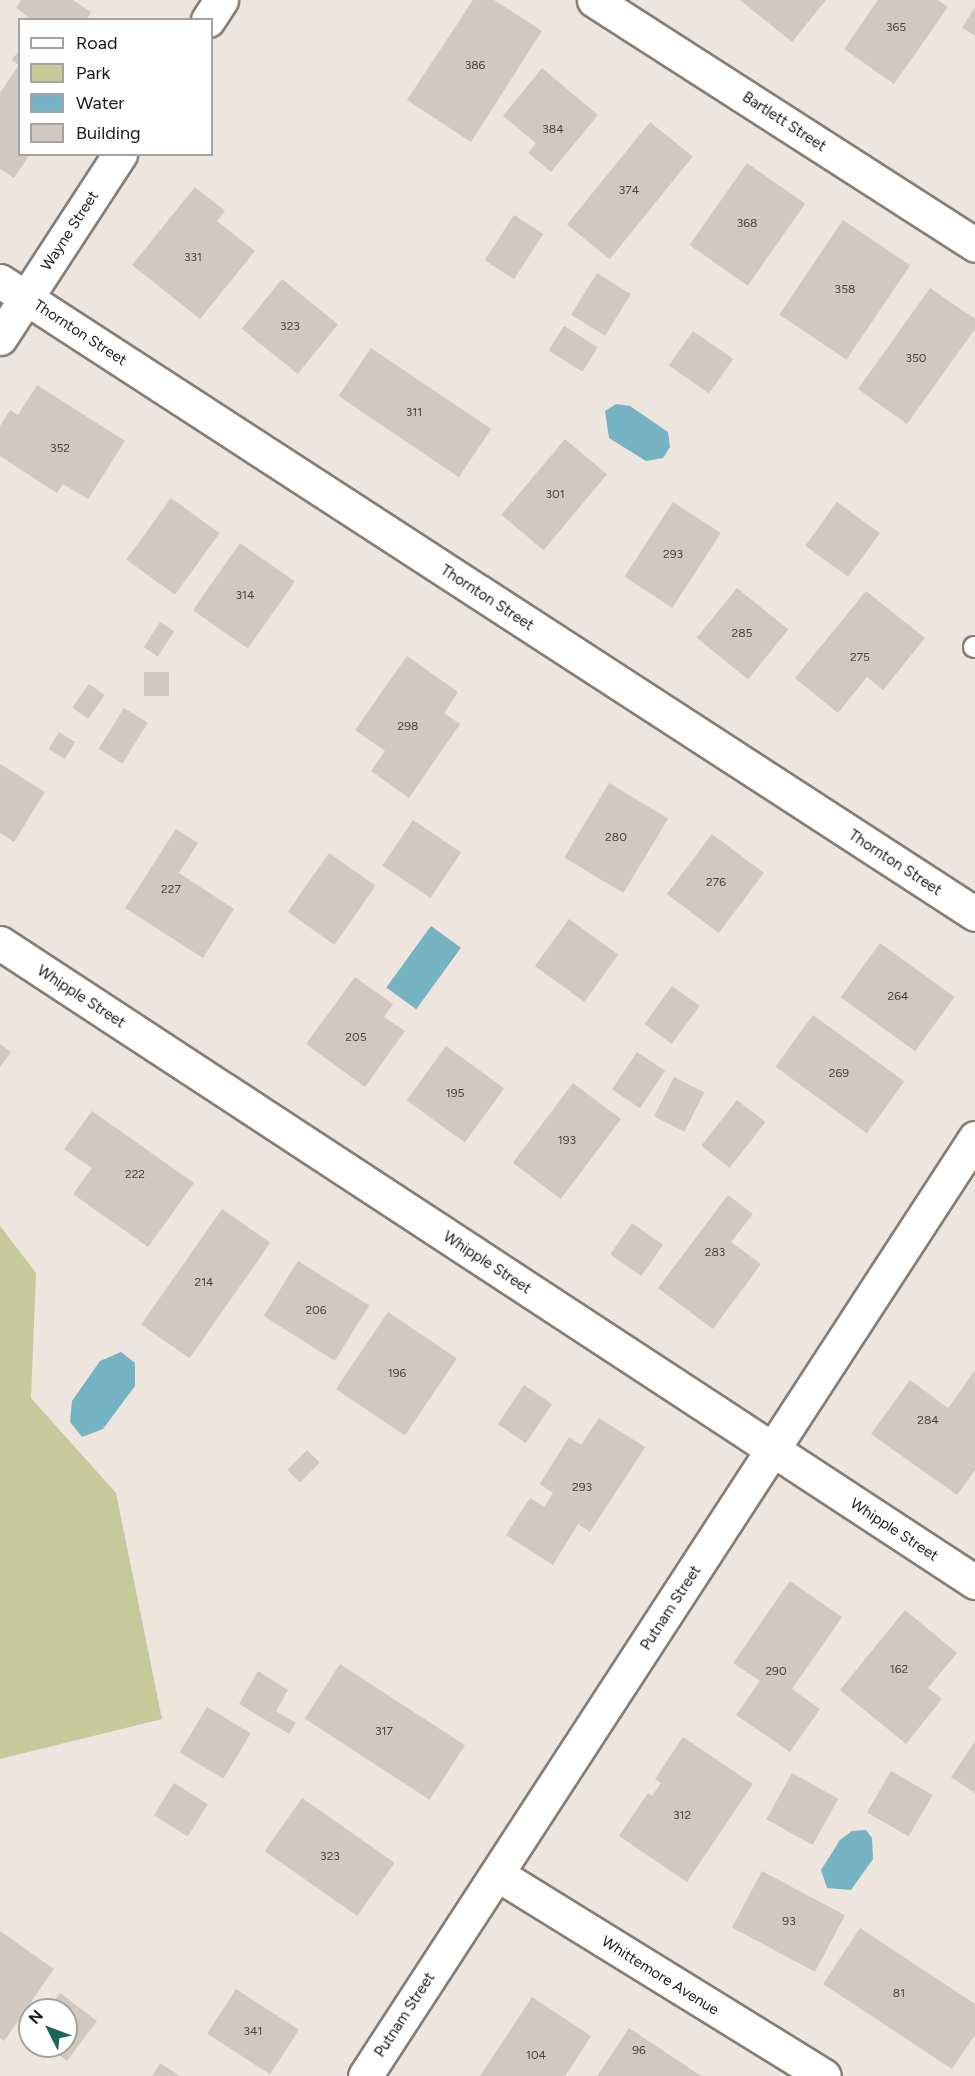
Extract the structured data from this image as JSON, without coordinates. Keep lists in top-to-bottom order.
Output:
{
  "streets": {
    "street": [
      "Bartlett Street",
      "Wayne Street",
      "Thornton Street",
      "Whipple Street",
      "Putnam Street",
      "Whittemore Avenue"
    ]
  },
  "crossings": [
    ["Wayne Street", "Thornton Street"],
    ["Whipple Street", "Putnam Street"],
    ["Putnam Street", "Whittemore Avenue"]
  ],
  "house_numbers": [
    "365",
    "386",
    "384",
    "374",
    "368",
    "331",
    "358",
    "323",
    "350",
    "311",
    "352",
    "301",
    "293",
    "314",
    "285",
    "275",
    "298",
    "280",
    "276",
    "227",
    "264",
    "205",
    "269",
    "195",
    "193",
    "222",
    "283",
    "214",
    "206",
    "196",
    "284",
    "293",
    "162",
    "290",
    "317",
    "312",
    "323",
    "93",
    "81",
    "341",
    "96",
    "104"
  ],
  "legend": [
    "Road",
    "Park",
    "Water",
    "Building"
  ],
  "north": "top left"
}
